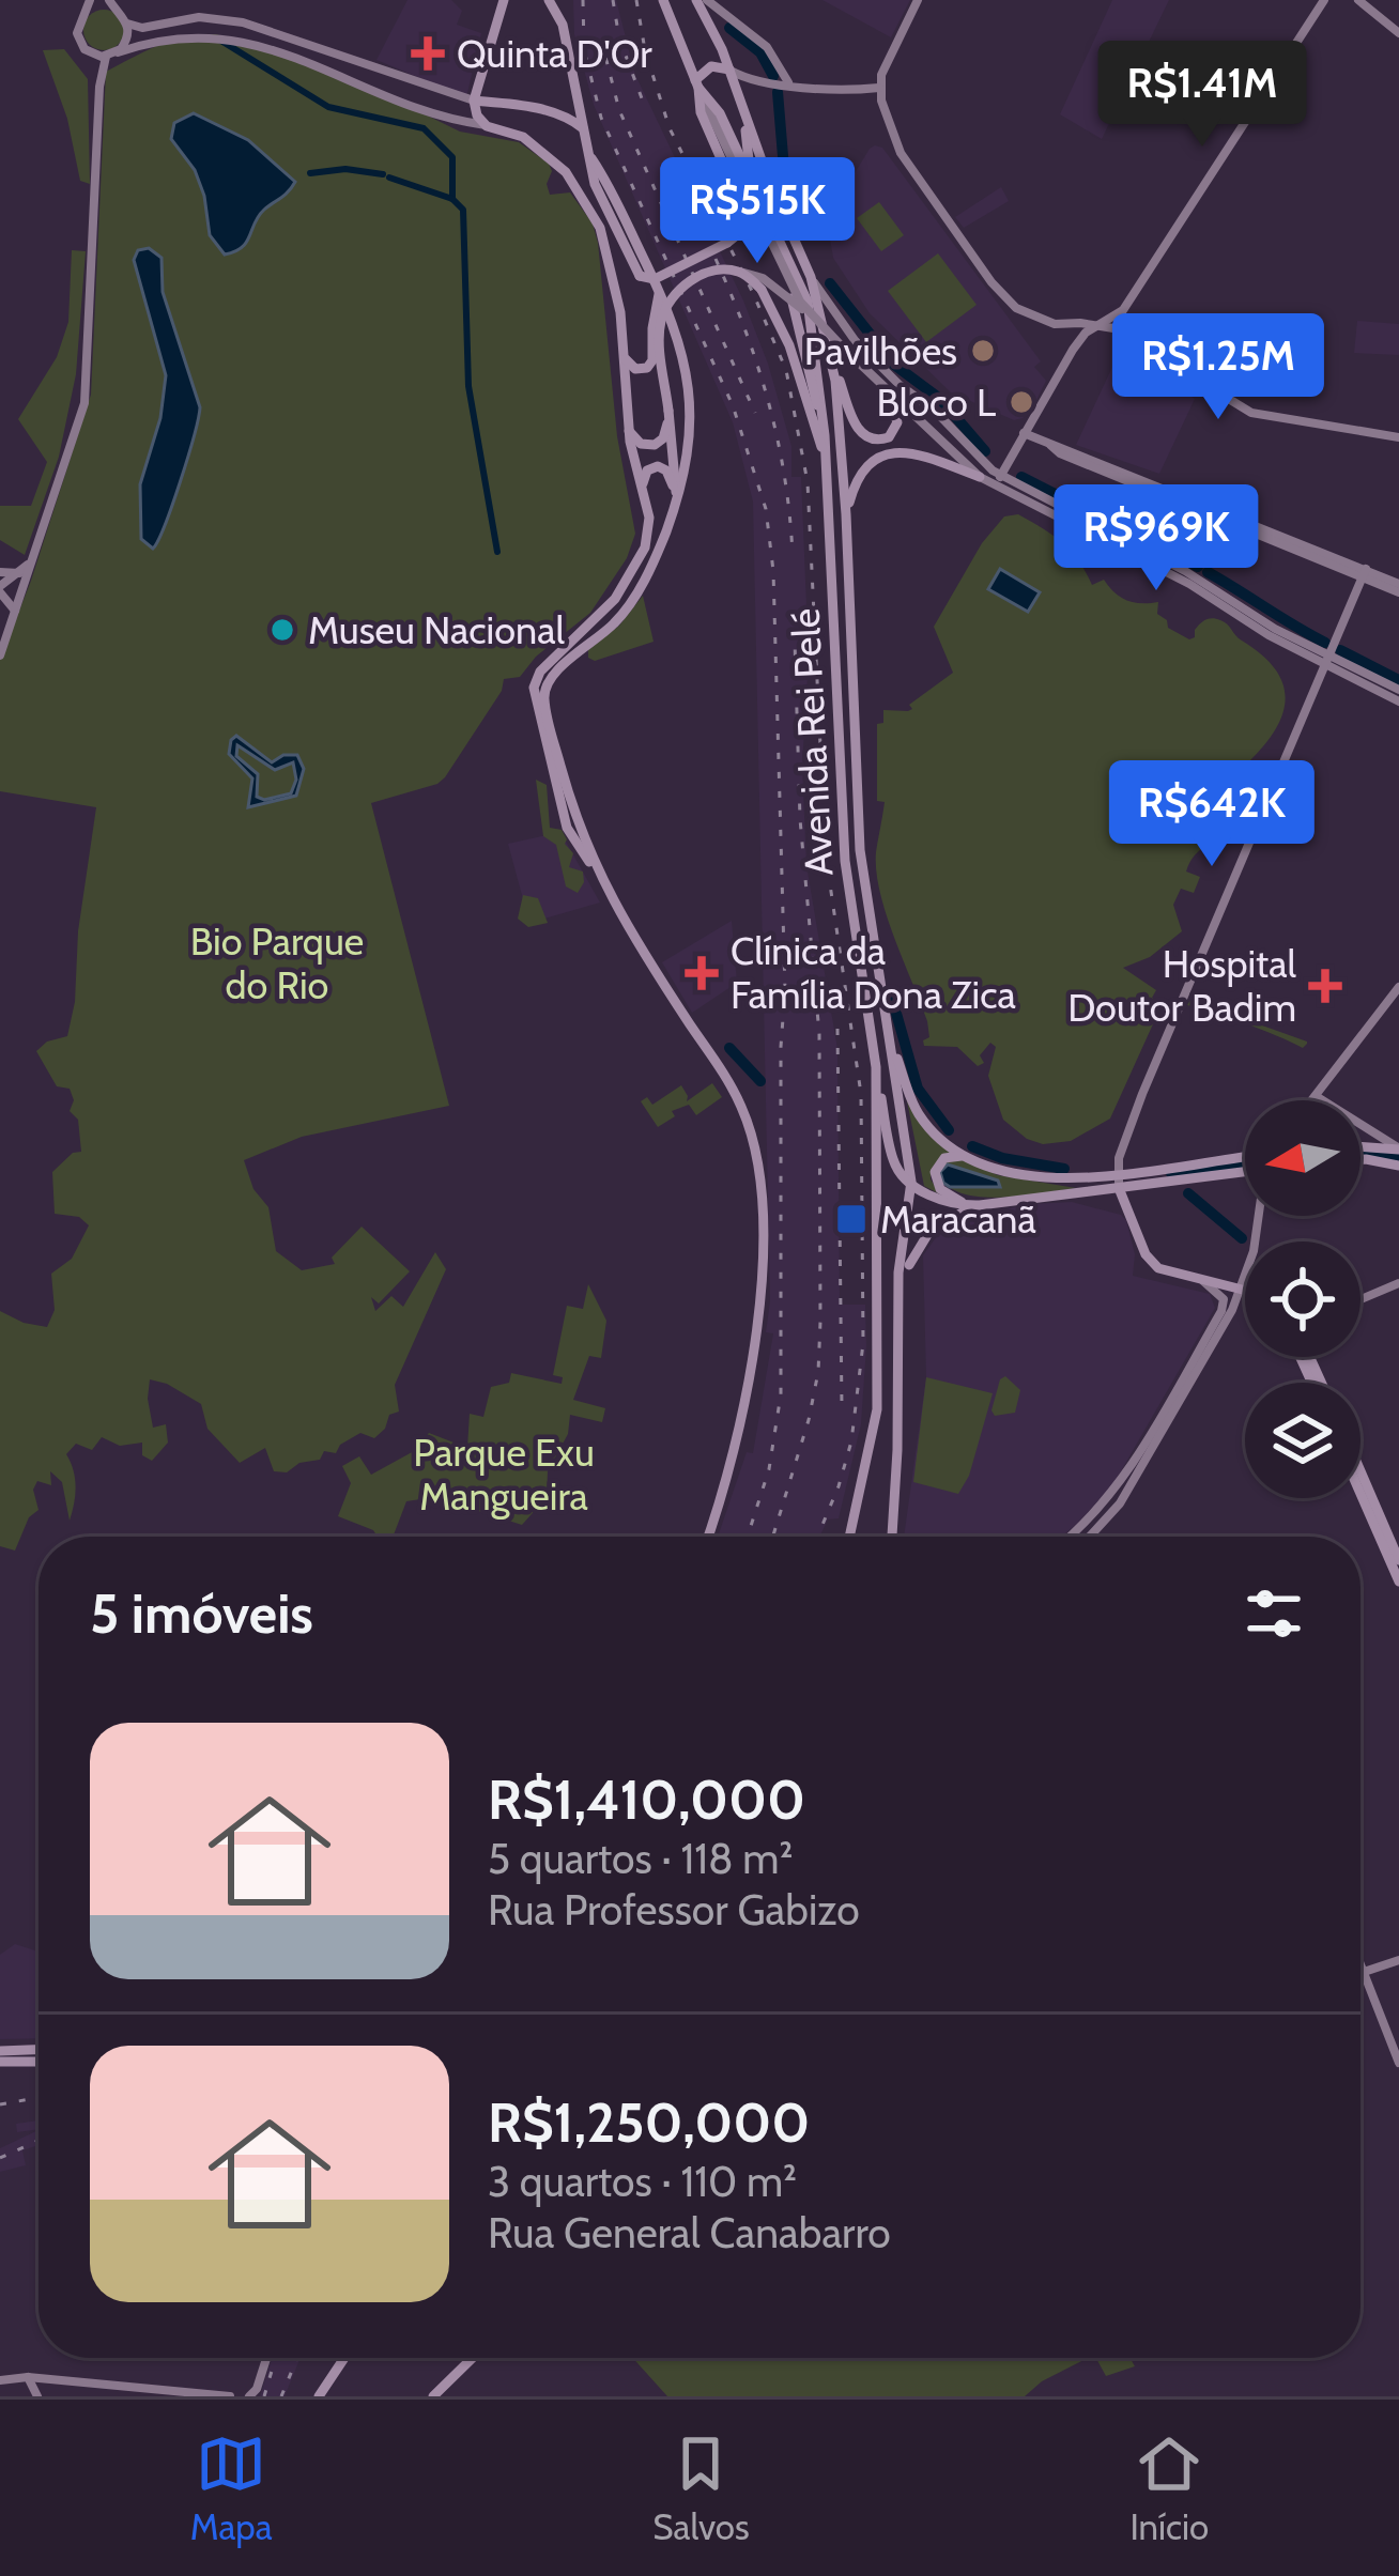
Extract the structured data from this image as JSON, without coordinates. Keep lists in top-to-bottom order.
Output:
{
  "streets": {
    "main road": ["Avenida Rei Pelé"]
  },
  "parks": ["Bio Parque do Rio", "Parque Exu Mangueira"],
  "places": {
    "health": ["Quinta D'Or", "Clínica da Família Dona Zica", "Hospital Doutor Badim"],
    "other": ["Pavilhões", "Bloco L", "Museu Nacional"],
    "transit": ["Maracanã"]
  },
  "north": "left",
  "page": {
    "price": [
      "R$1.41M",
      "R$515K",
      "R$1.25M",
      "R$969K",
      "R$642K"
    ],
    "heading": "5 imóveis",
    "list": [
      {
        "name": "R$1,410,000",
        "note": "5 quartos · 118 m² · Rua Professor Gabizo"
      },
      {
        "name": "R$1,250,000",
        "note": "3 quartos · 110 m² · Rua General Canabarro"
      }
    ],
    "tabs": ["Mapa", "Salvos", "Início"]
  }
}
